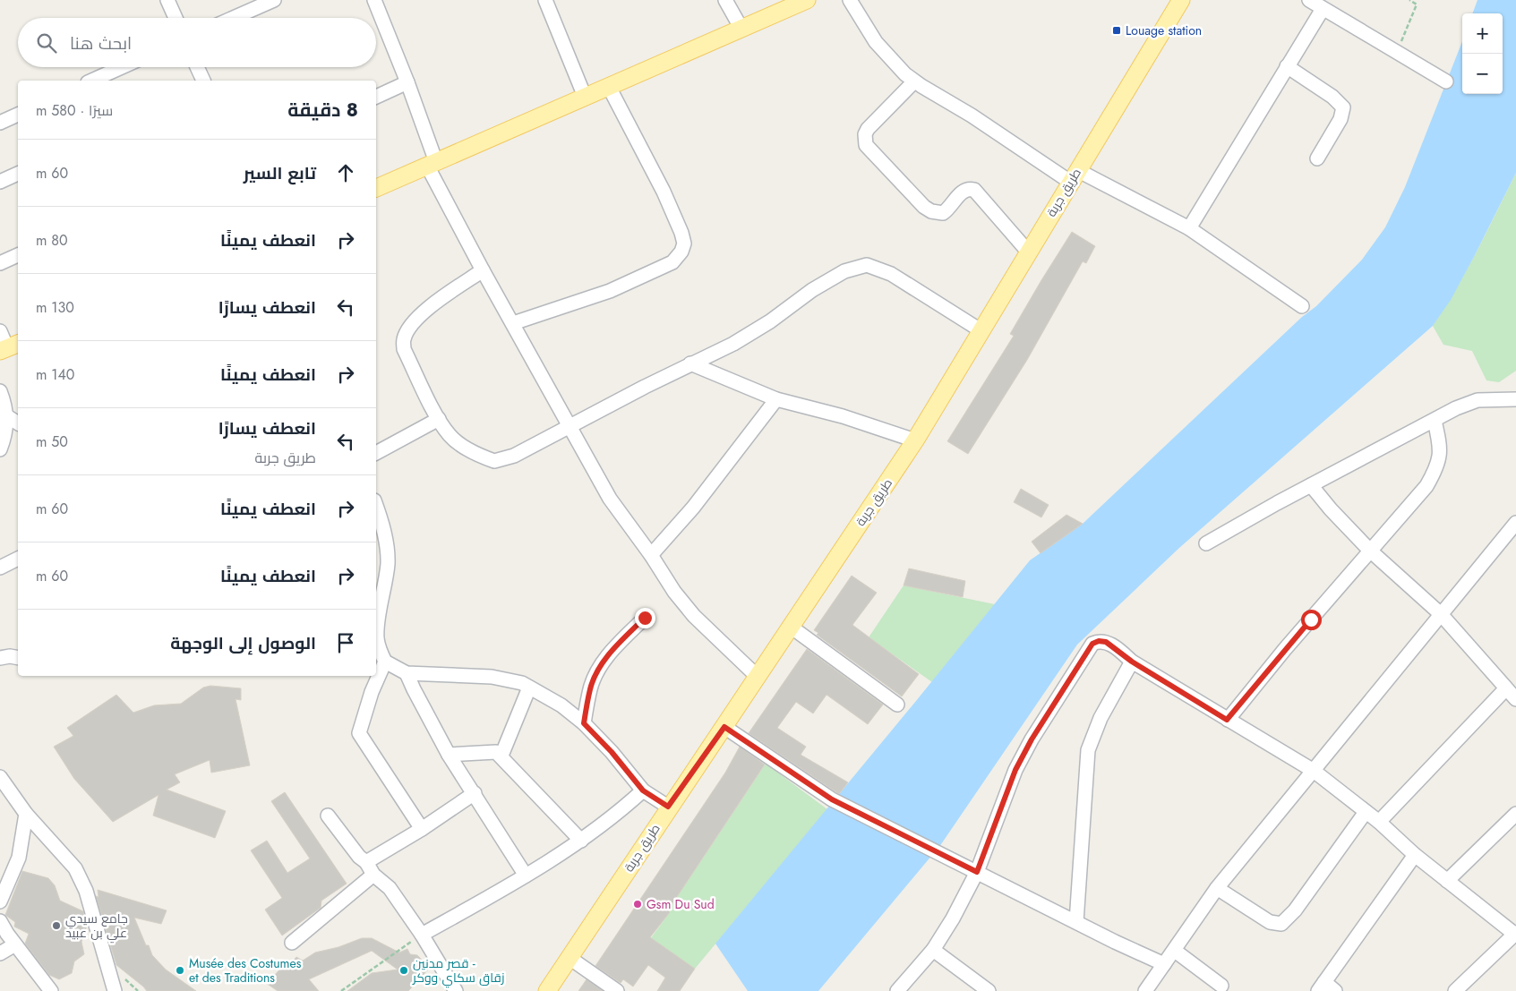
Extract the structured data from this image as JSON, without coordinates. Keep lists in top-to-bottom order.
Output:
{
  "streets": {
    "main road": ["طريق جربة"]
  },
  "places": {
    "transit": ["Louage station"],
    "other": [
      "Gsm Du Sud",
      "جامع سيدي علي بن عبيد",
      "Musée des Costumes et des Traditions",
      "قصر مدنين - زقاق سكاي ووكر"
    ]
  },
  "page": {
    "map_buttons": ["+", "−"],
    "search": "ابحث هنا",
    "heading": ["8 دقيقة", "سيرًا · 580 m"],
    "list": [
      ["تابع السير", "60 m"],
      ["انعطف يمينًا", "80 m"],
      ["انعطف يسارًا", "130 m"],
      ["انعطف يمينًا", "140 m"],
      ["انعطف يسارًا", "طريق جربة", "50 m"],
      ["انعطف يمينًا", "60 m"],
      ["انعطف يمينًا", "60 m"],
      "الوصول إلى الوجهة"
    ]
  }
}
